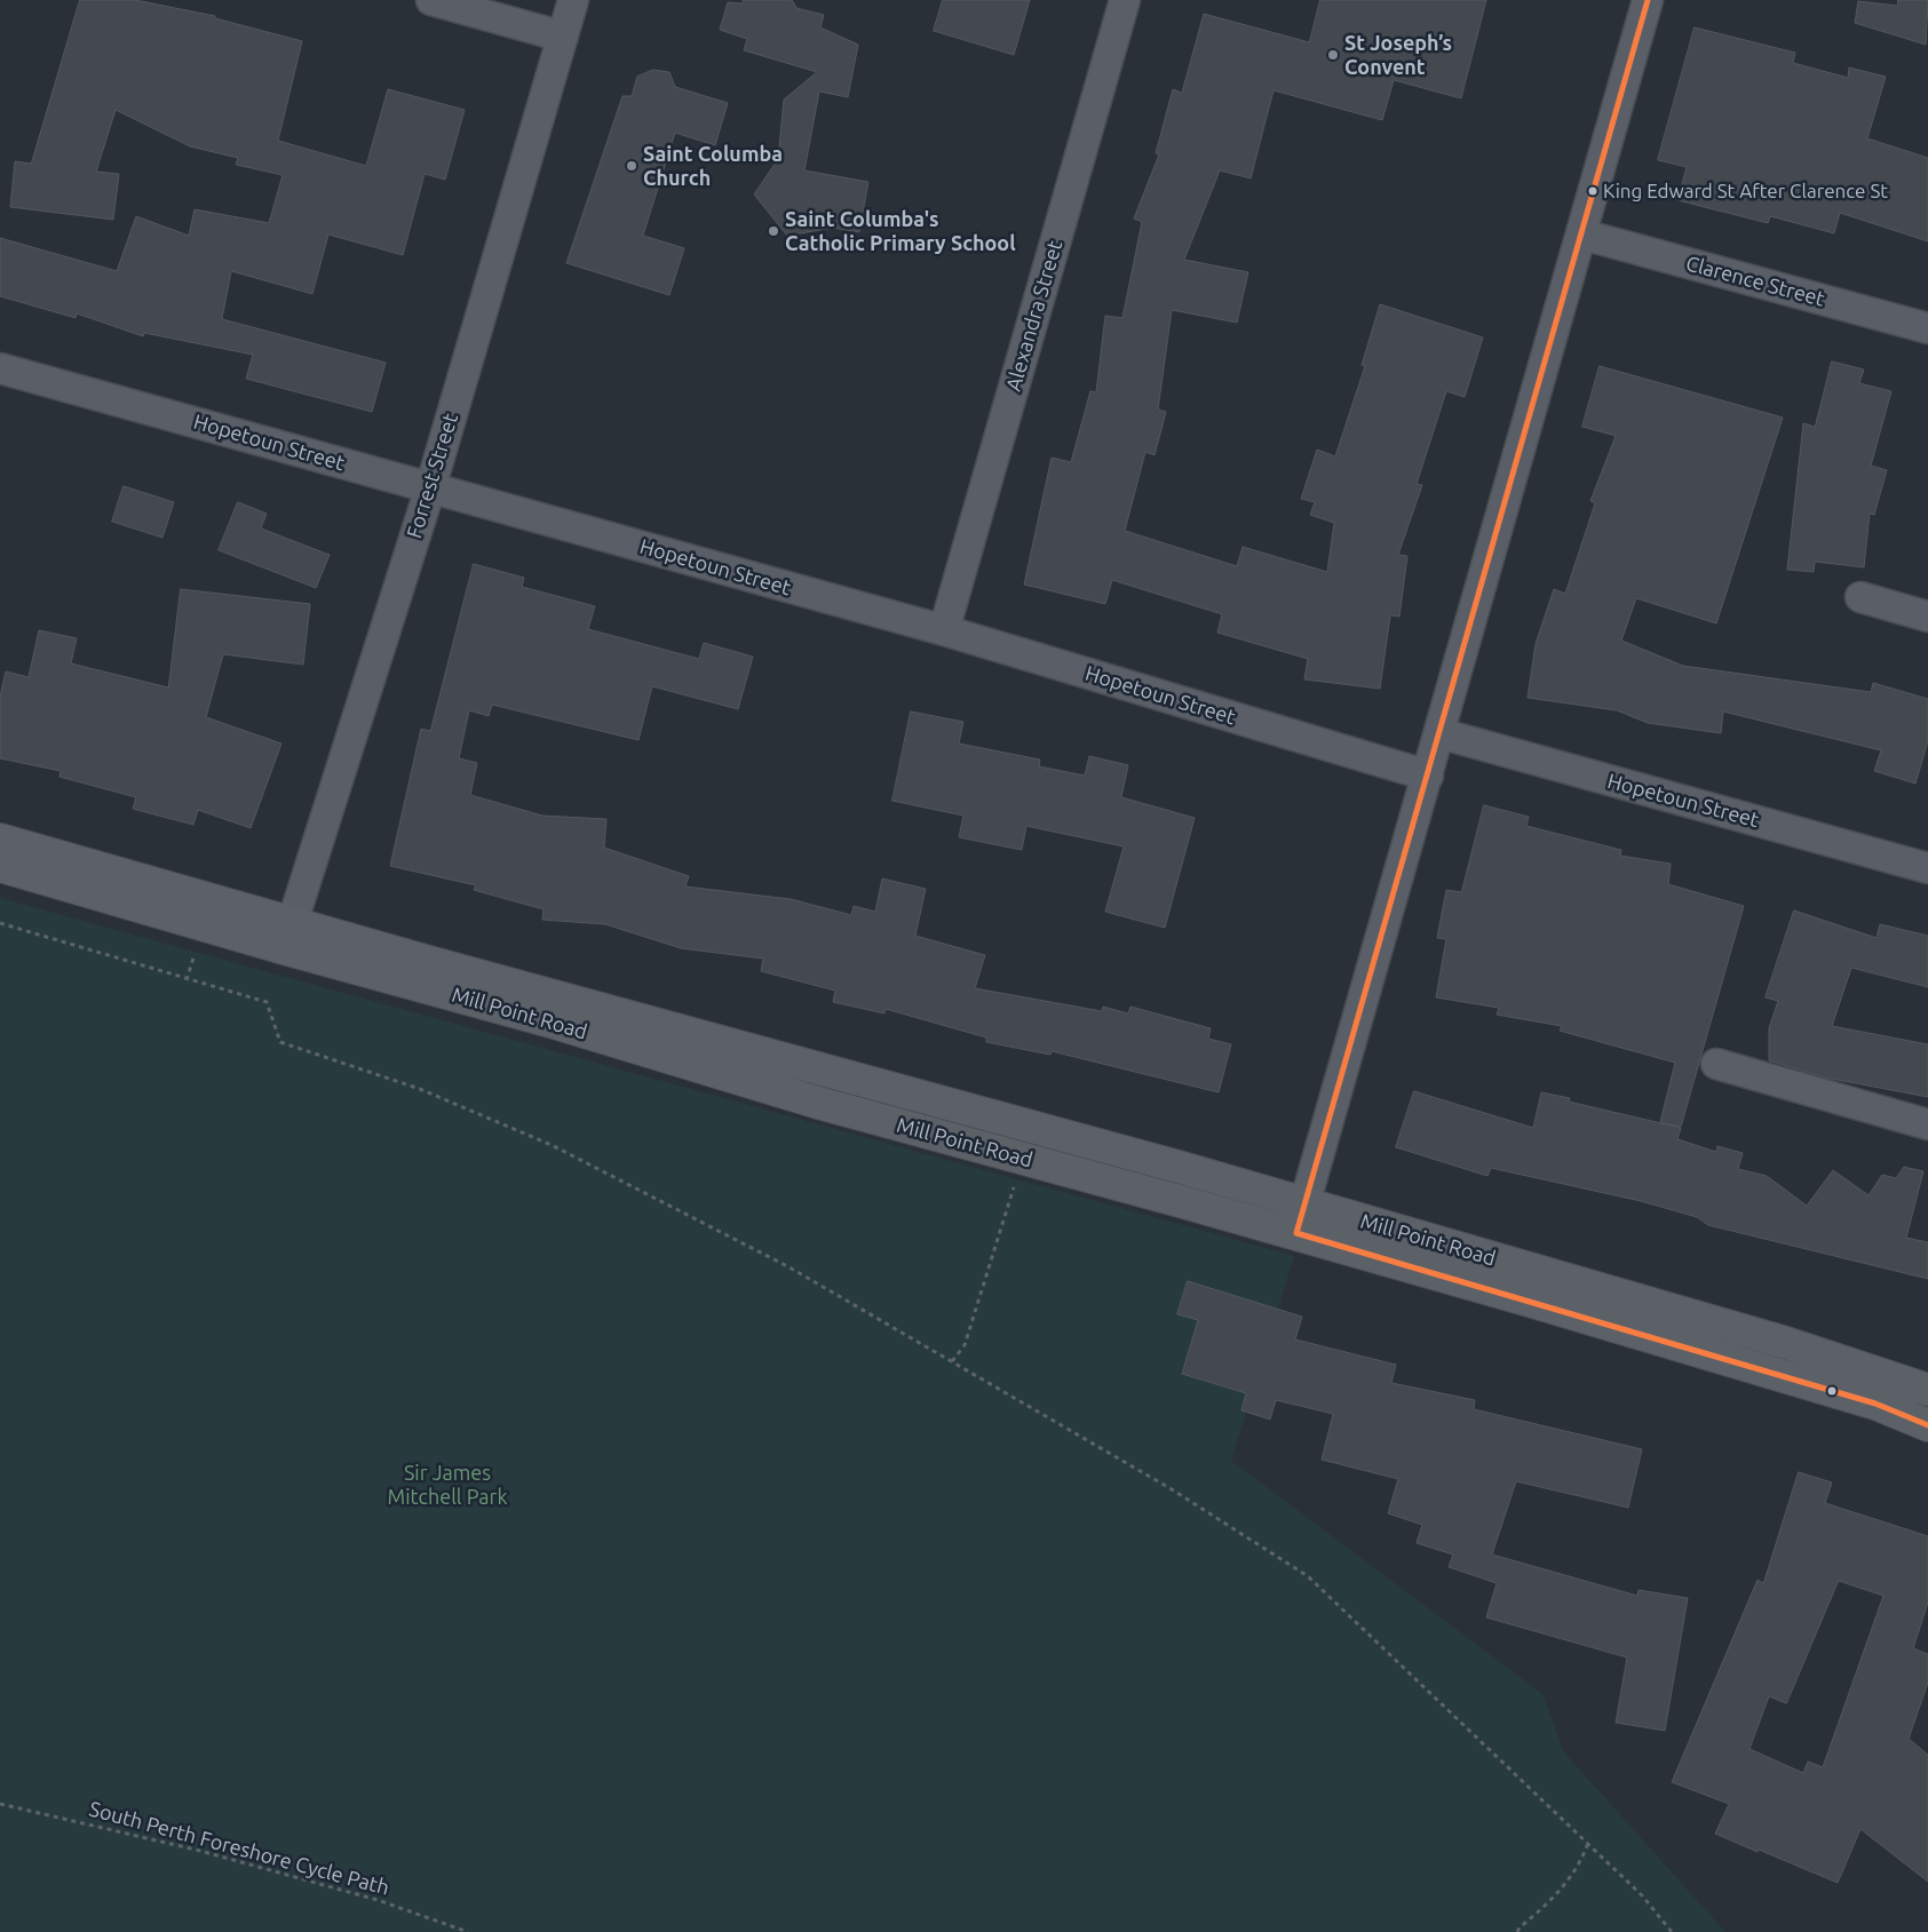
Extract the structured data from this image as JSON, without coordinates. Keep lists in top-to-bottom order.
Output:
{
  "streets": {
    "main road": ["Mill Point Road"],
    "street": [
      "Clarence Street",
      "Alexandra Street",
      "Hopetoun Street",
      "Forrest Street"
    ],
    "path": ["South Perth Foreshore Cycle Path"]
  },
  "crossings": [
    ["Alexandra Street", "Hopetoun Street"],
    ["Hopetoun Street", "Forrest Street"],
    ["Forrest Street", "Mill Point Road"]
  ],
  "parks": ["Sir James Mitchell Park"],
  "places": [
    "St Joseph’s Convent",
    "Saint Columba Church",
    "King Edward St After Clarence St",
    "Saint Columba's Catholic Primary School"
  ]
}
